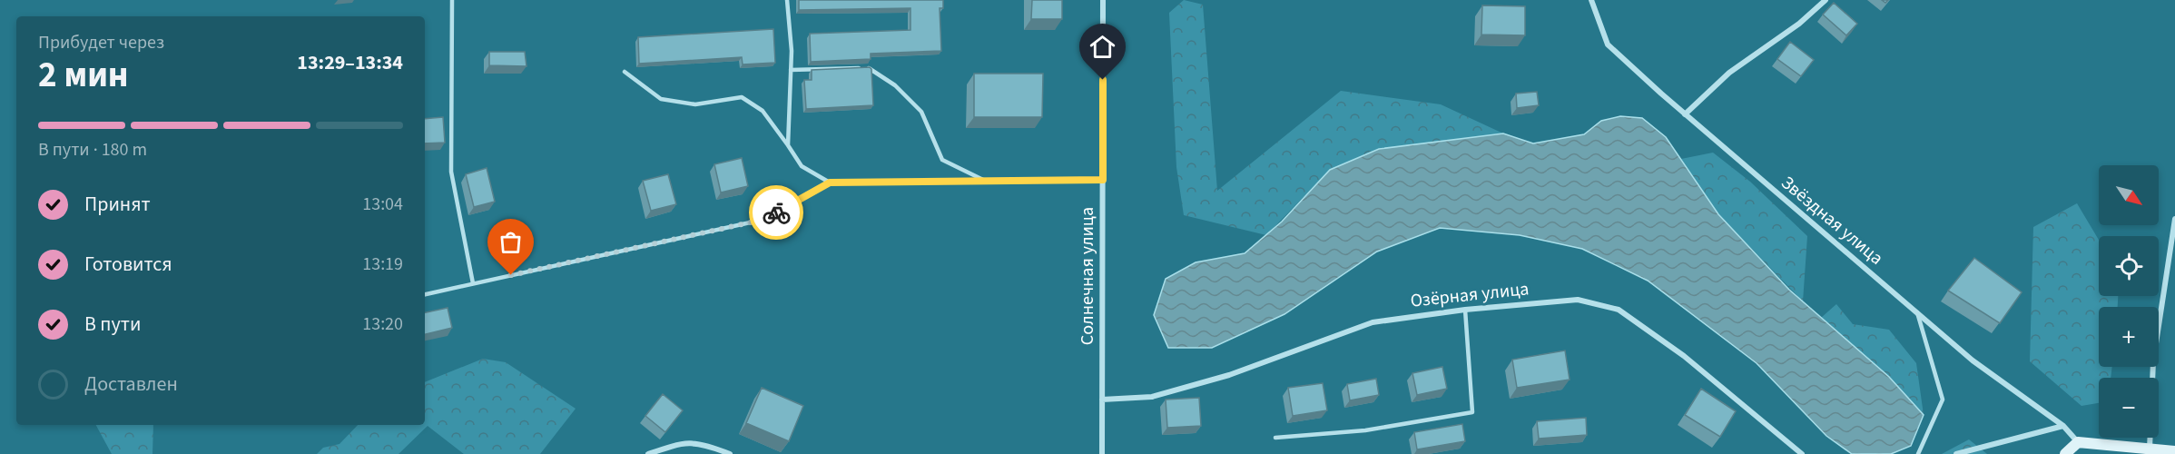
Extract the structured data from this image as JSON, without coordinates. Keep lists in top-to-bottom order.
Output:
{
  "streets": {
    "street": ["Звёздная улица", "Солнечная улица", "Озёрная улица"]
  },
  "crossings": [
    ["Солнечная улица", "Озёрная улица"]
  ],
  "north": "bottom right",
  "page": {
    "heading": ["2 мин", "Прибудет через", "13:29–13:34"],
    "bar": "В пути · 180 m",
    "map_buttons": ["+", "−"],
    "list": [
      ["Принят", "13:04"],
      ["Готовится", "13:19"],
      ["В пути", "13:20"],
      "Доставлен"
    ]
  }
}
